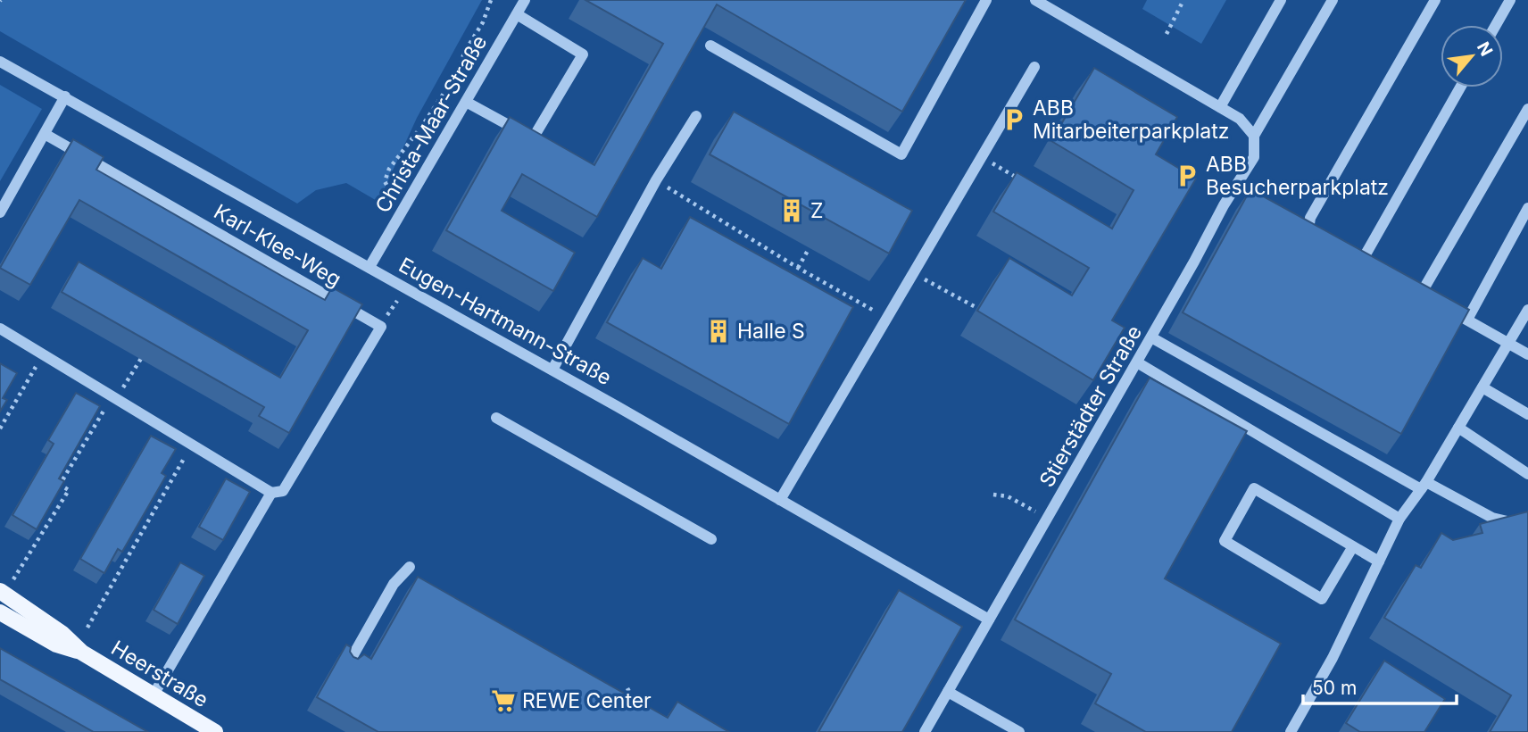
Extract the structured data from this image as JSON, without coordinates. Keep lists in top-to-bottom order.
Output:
{
  "streets": {
    "main road": ["Heerstraße"],
    "street": [
      "Christa-Maar-Straße",
      "Karl-Klee-Weg",
      "Eugen-Hartmann-Straße",
      "Stierstädter Straße"
    ]
  },
  "crossings": [
    ["Christa-Maar-Straße", "Eugen-Hartmann-Straße"],
    ["Eugen-Hartmann-Straße", "Stierstädter Straße"]
  ],
  "places": {
    "parking": ["ABB Mitarbeiterparkplatz", "ABB Besucherparkplatz"],
    "building": ["Z", "Halle S"],
    "supermarket": ["REWE Center"]
  },
  "scale_bar": "50 m",
  "north": "top right"
}
